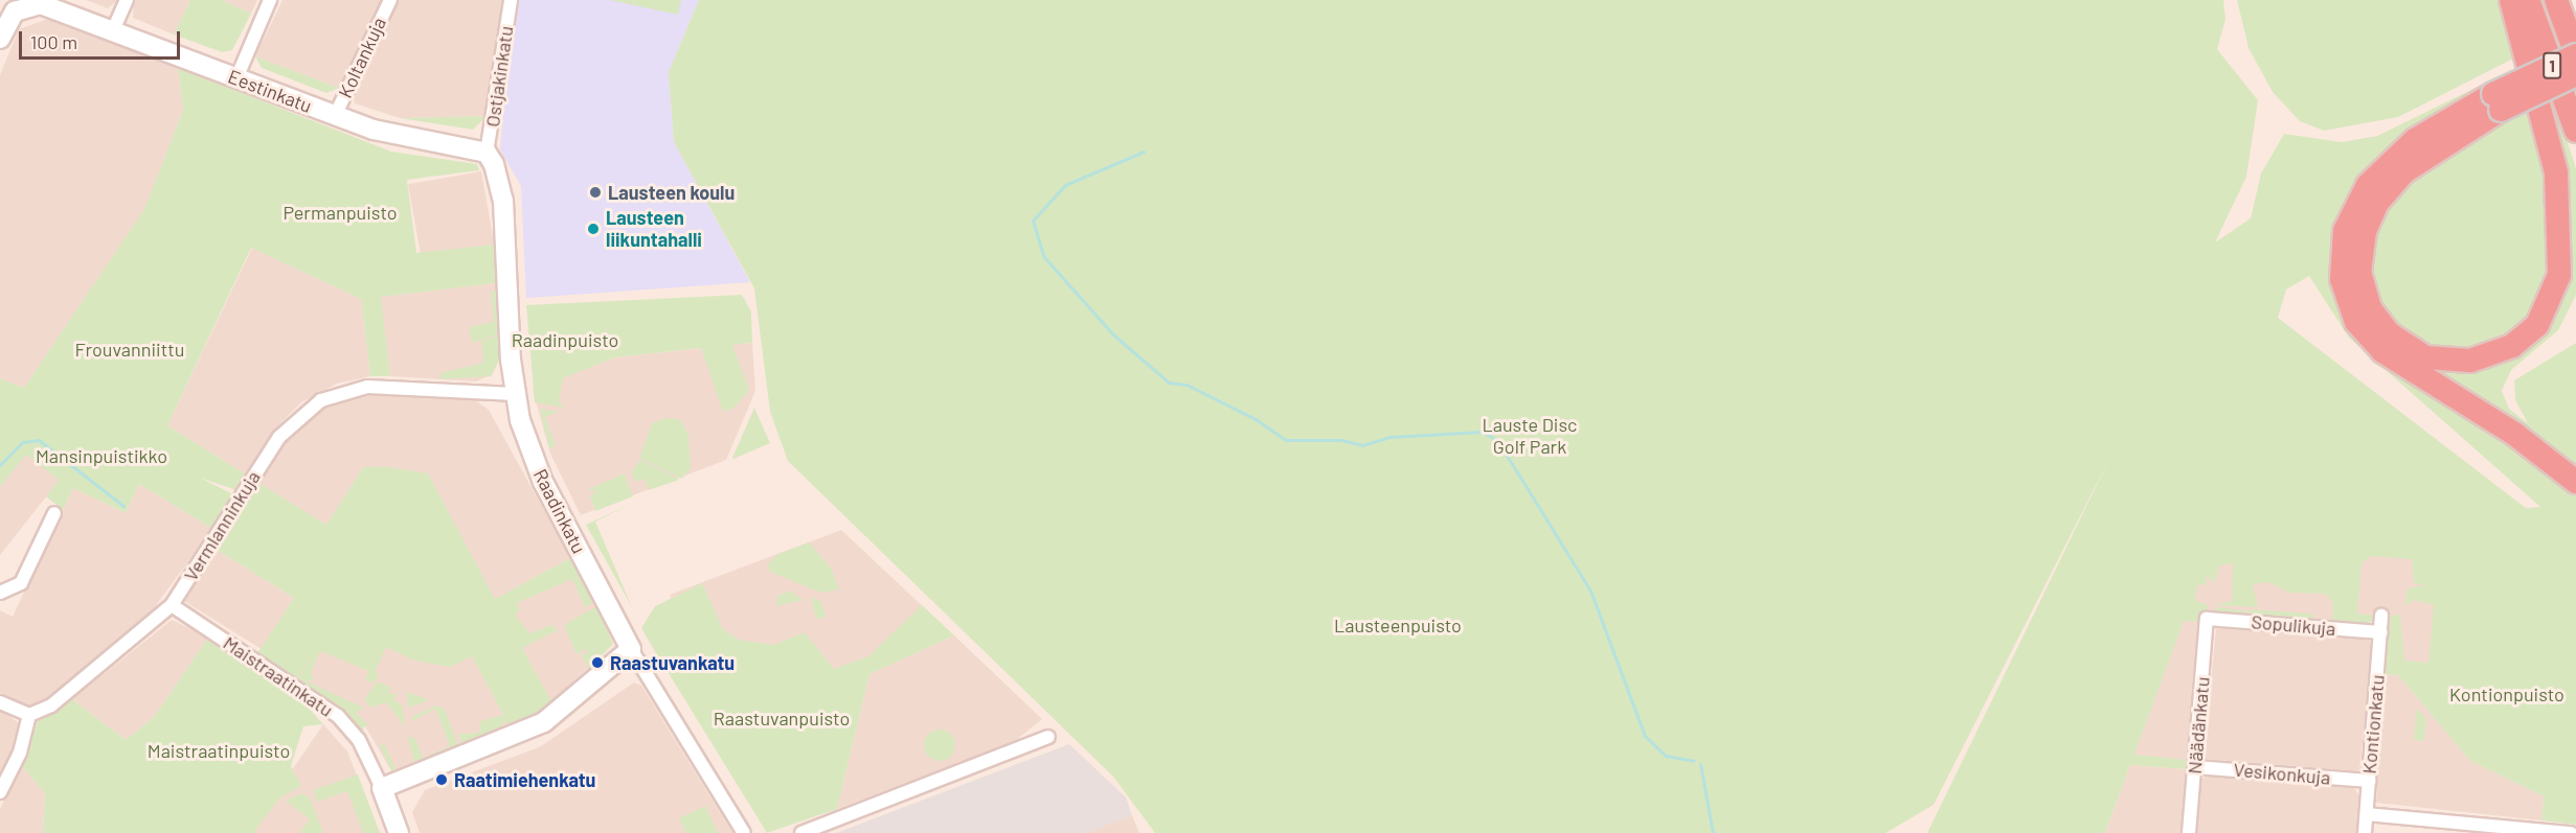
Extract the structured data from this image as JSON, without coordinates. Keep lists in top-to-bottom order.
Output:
{
  "streets": {
    "highway": ["1"],
    "street": [
      "Koltankuja",
      "Ostjakinkatu",
      "Eestinkatu",
      "Raadinkatu",
      "Vermlanninkuja",
      "Sopulikuja",
      "Maistraatinkatu",
      "Kontionkatu",
      "Näädänkatu",
      "Vesikonkuja"
    ]
  },
  "crossings": [
    ["Koltankuja", "Eestinkatu"],
    ["Ostjakinkatu", "Eestinkatu"],
    ["Ostjakinkatu", "Raadinkatu"],
    ["Eestinkatu", "Raadinkatu"],
    ["Raadinkatu", "Vermlanninkuja"],
    ["Vermlanninkuja", "Maistraatinkatu"],
    ["Sopulikuja", "Kontionkatu"],
    ["Sopulikuja", "Näädänkatu"],
    ["Kontionkatu", "Vesikonkuja"],
    ["Näädänkatu", "Vesikonkuja"]
  ],
  "parks": [
    "Permanpuisto",
    "Raadinpuisto",
    "Frouvanniittu",
    "Lauste Disc Golf Park",
    "Mansinpuistikko",
    "Lausteenpuisto",
    "Kontionpuisto",
    "Raastuvanpuisto",
    "Maistraatinpuisto"
  ],
  "places": [
    "Lausteen koulu",
    "Lausteen liikuntahalli",
    "Raastuvankatu",
    "Raatimiehenkatu"
  ],
  "scale_bar": "100 m"
}
